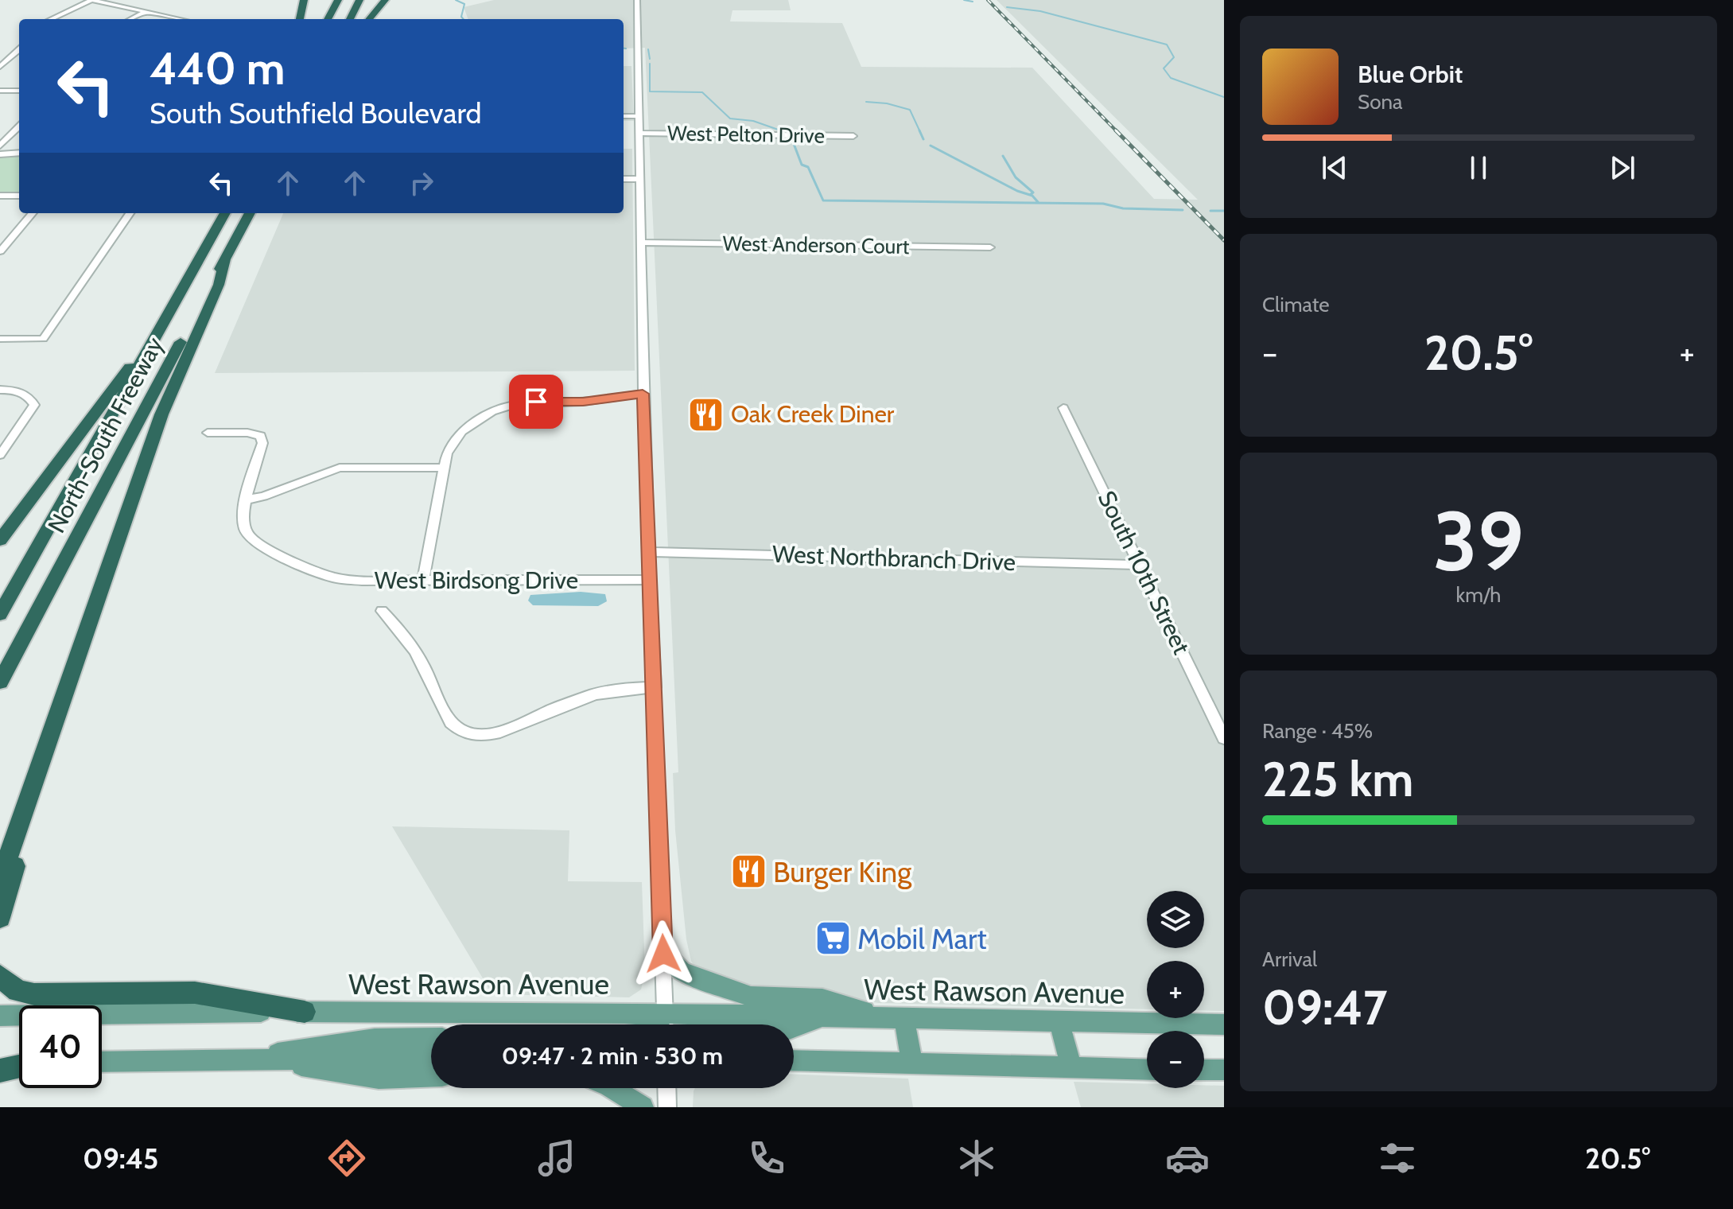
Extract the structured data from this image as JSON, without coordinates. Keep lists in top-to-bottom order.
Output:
{
  "streets": {
    "highway": ["North-South Freeway"],
    "main road": ["West Rawson Avenue"],
    "street": [
      "West Pelton Drive",
      "West Anderson Court",
      "West Northbranch Drive",
      "South 10th Street",
      "West Birdsong Drive"
    ]
  },
  "crossings": [
    ["West Northbranch Drive", "South 10th Street"]
  ],
  "places": {
    "restaurant": ["Oak Creek Diner", "Burger King"],
    "supermarket": ["Mobil Mart"]
  },
  "page": {
    "turn": ["440 m", "South Southfield Boulevard"],
    "song": ["Blue Orbit", "Sona"],
    "tile": [
      "Climate",
      ["39", "km/h"],
      ["Range · 45%", "225 km"],
      ["Arrival", "09:47"]
    ],
    "heat": ["−", "20.5°", "+"],
    "map_buttons": ["+", "−"],
    "limit": "40",
    "trip": "09:47 · 2 min · 530 m",
    "tabs": ["09:45", "20.5°"]
  }
}
